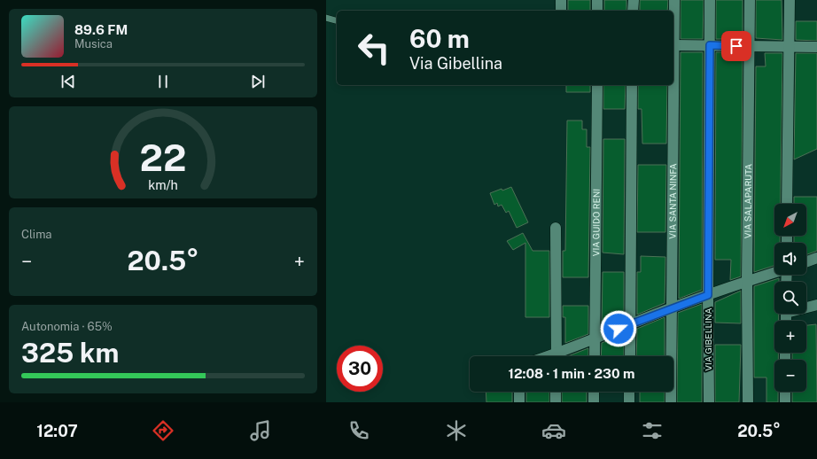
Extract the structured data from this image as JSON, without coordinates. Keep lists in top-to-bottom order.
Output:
{
  "streets": {
    "street": [
      "VIA SANTA NINFA",
      "VIA SALAPARUTA",
      "VIA GUIDO RENI",
      "VIA GIBELLINA"
    ]
  },
  "north": "bottom left",
  "page": {
    "turn": ["60 m", "Via Gibellina"],
    "song": ["89.6 FM", "Musica"],
    "map_buttons": ["+", "−"],
    "tile": [
      "Clima",
      ["Autonomia · 65%", "325 km"]
    ],
    "heat": ["−", "20.5°", "+"],
    "limit": "30",
    "trip": "12:08 · 1 min · 230 m",
    "tabs": ["12:07", "20.5°"],
    "gauge": ["22", "km/h"]
  }
}
